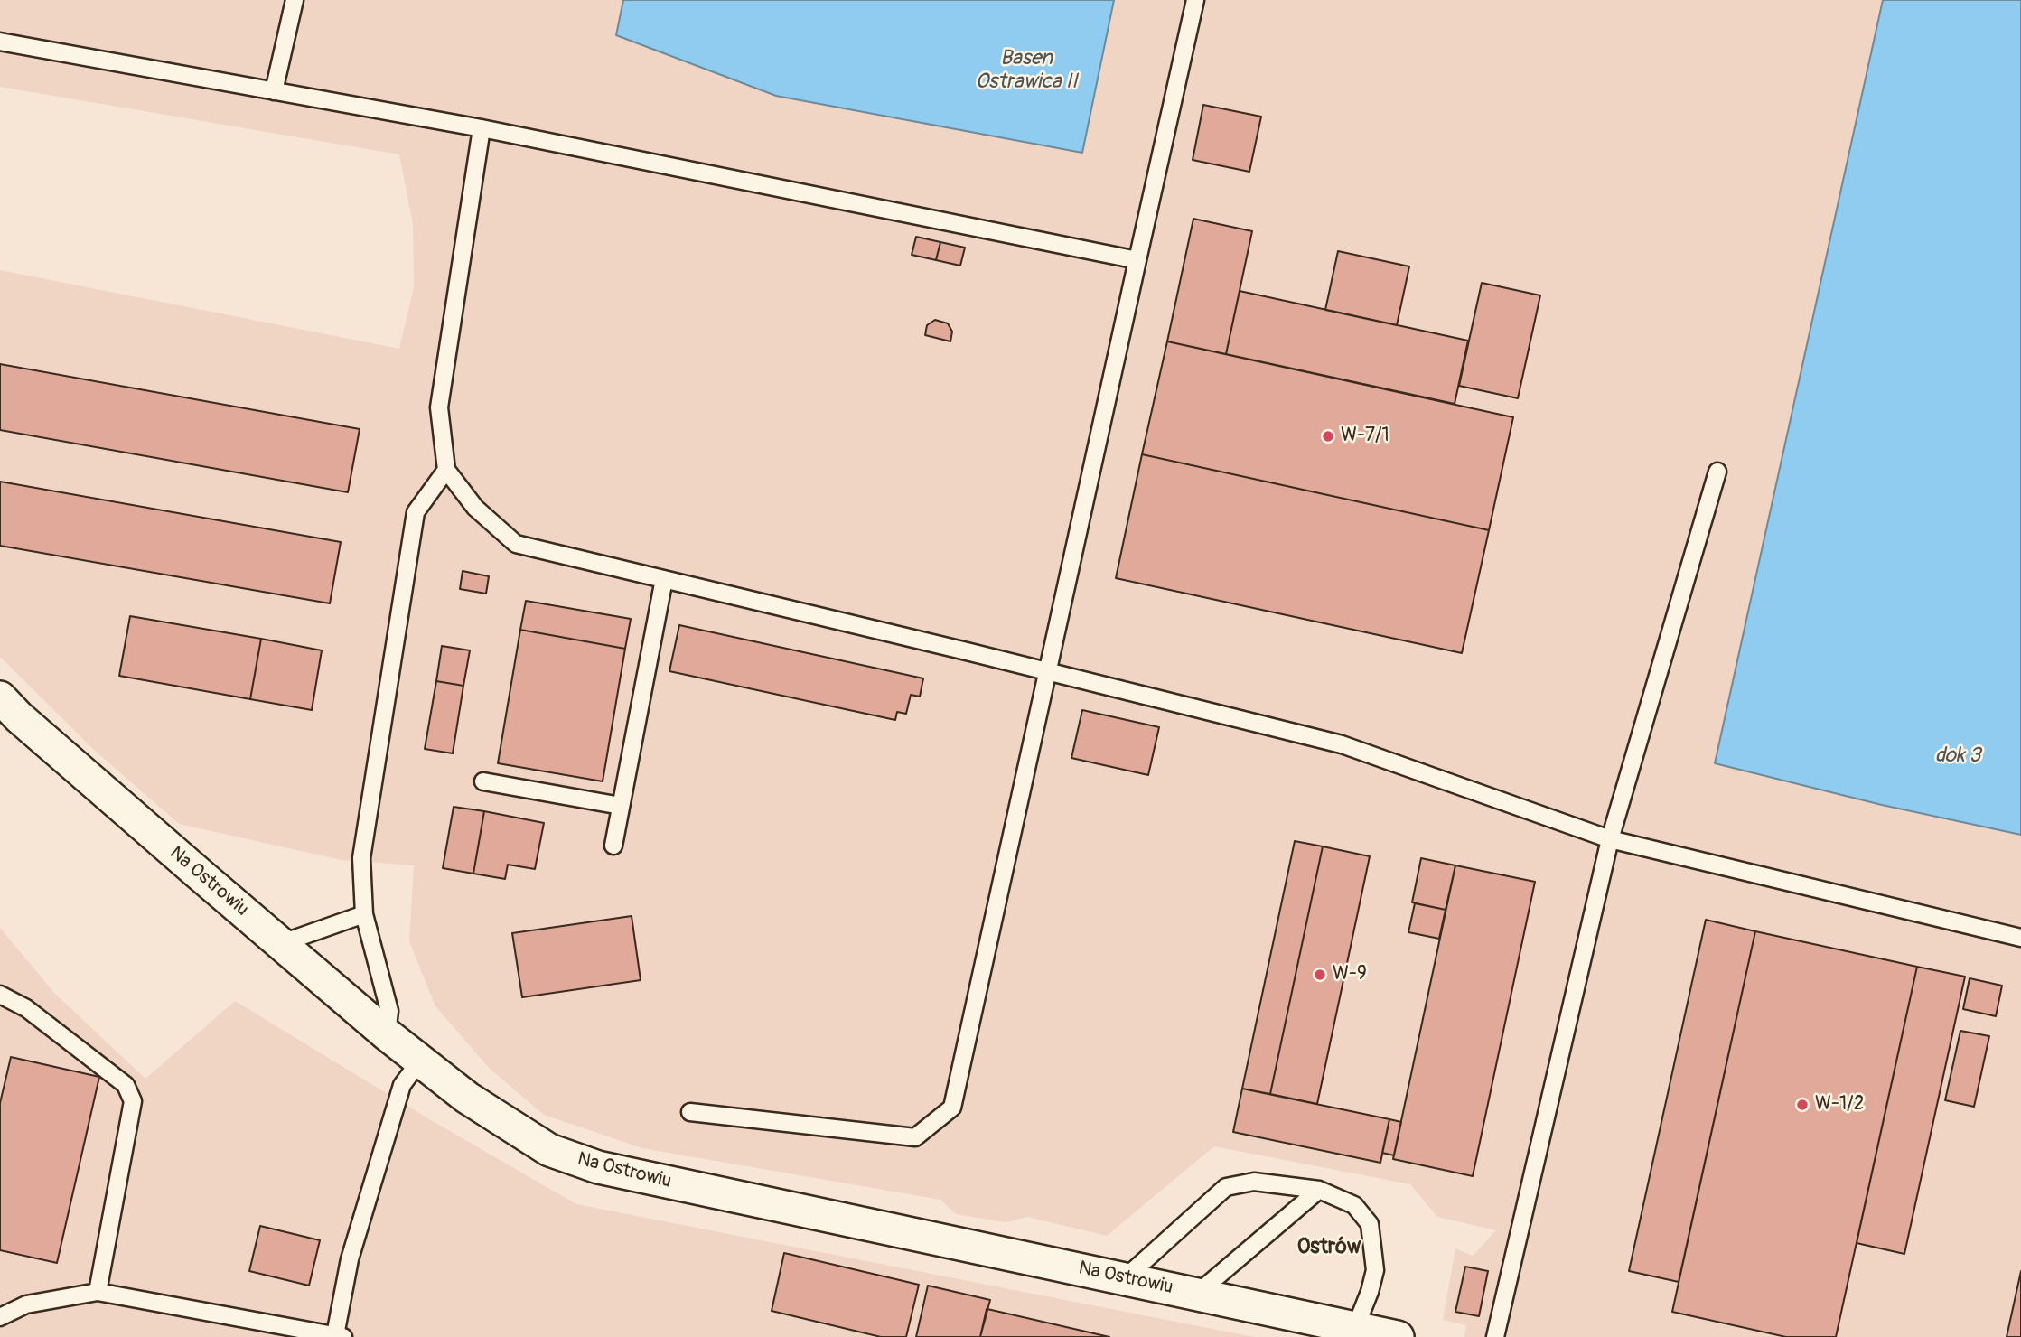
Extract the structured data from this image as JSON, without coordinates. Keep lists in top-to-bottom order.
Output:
{
  "streets": {
    "street": ["Na Ostrowiu"]
  },
  "districts": ["Ostrów"],
  "water": ["Basen Ostrawica II", "dok 3"],
  "places": ["W-7/1", "W-9", "W-1/2"]
}
